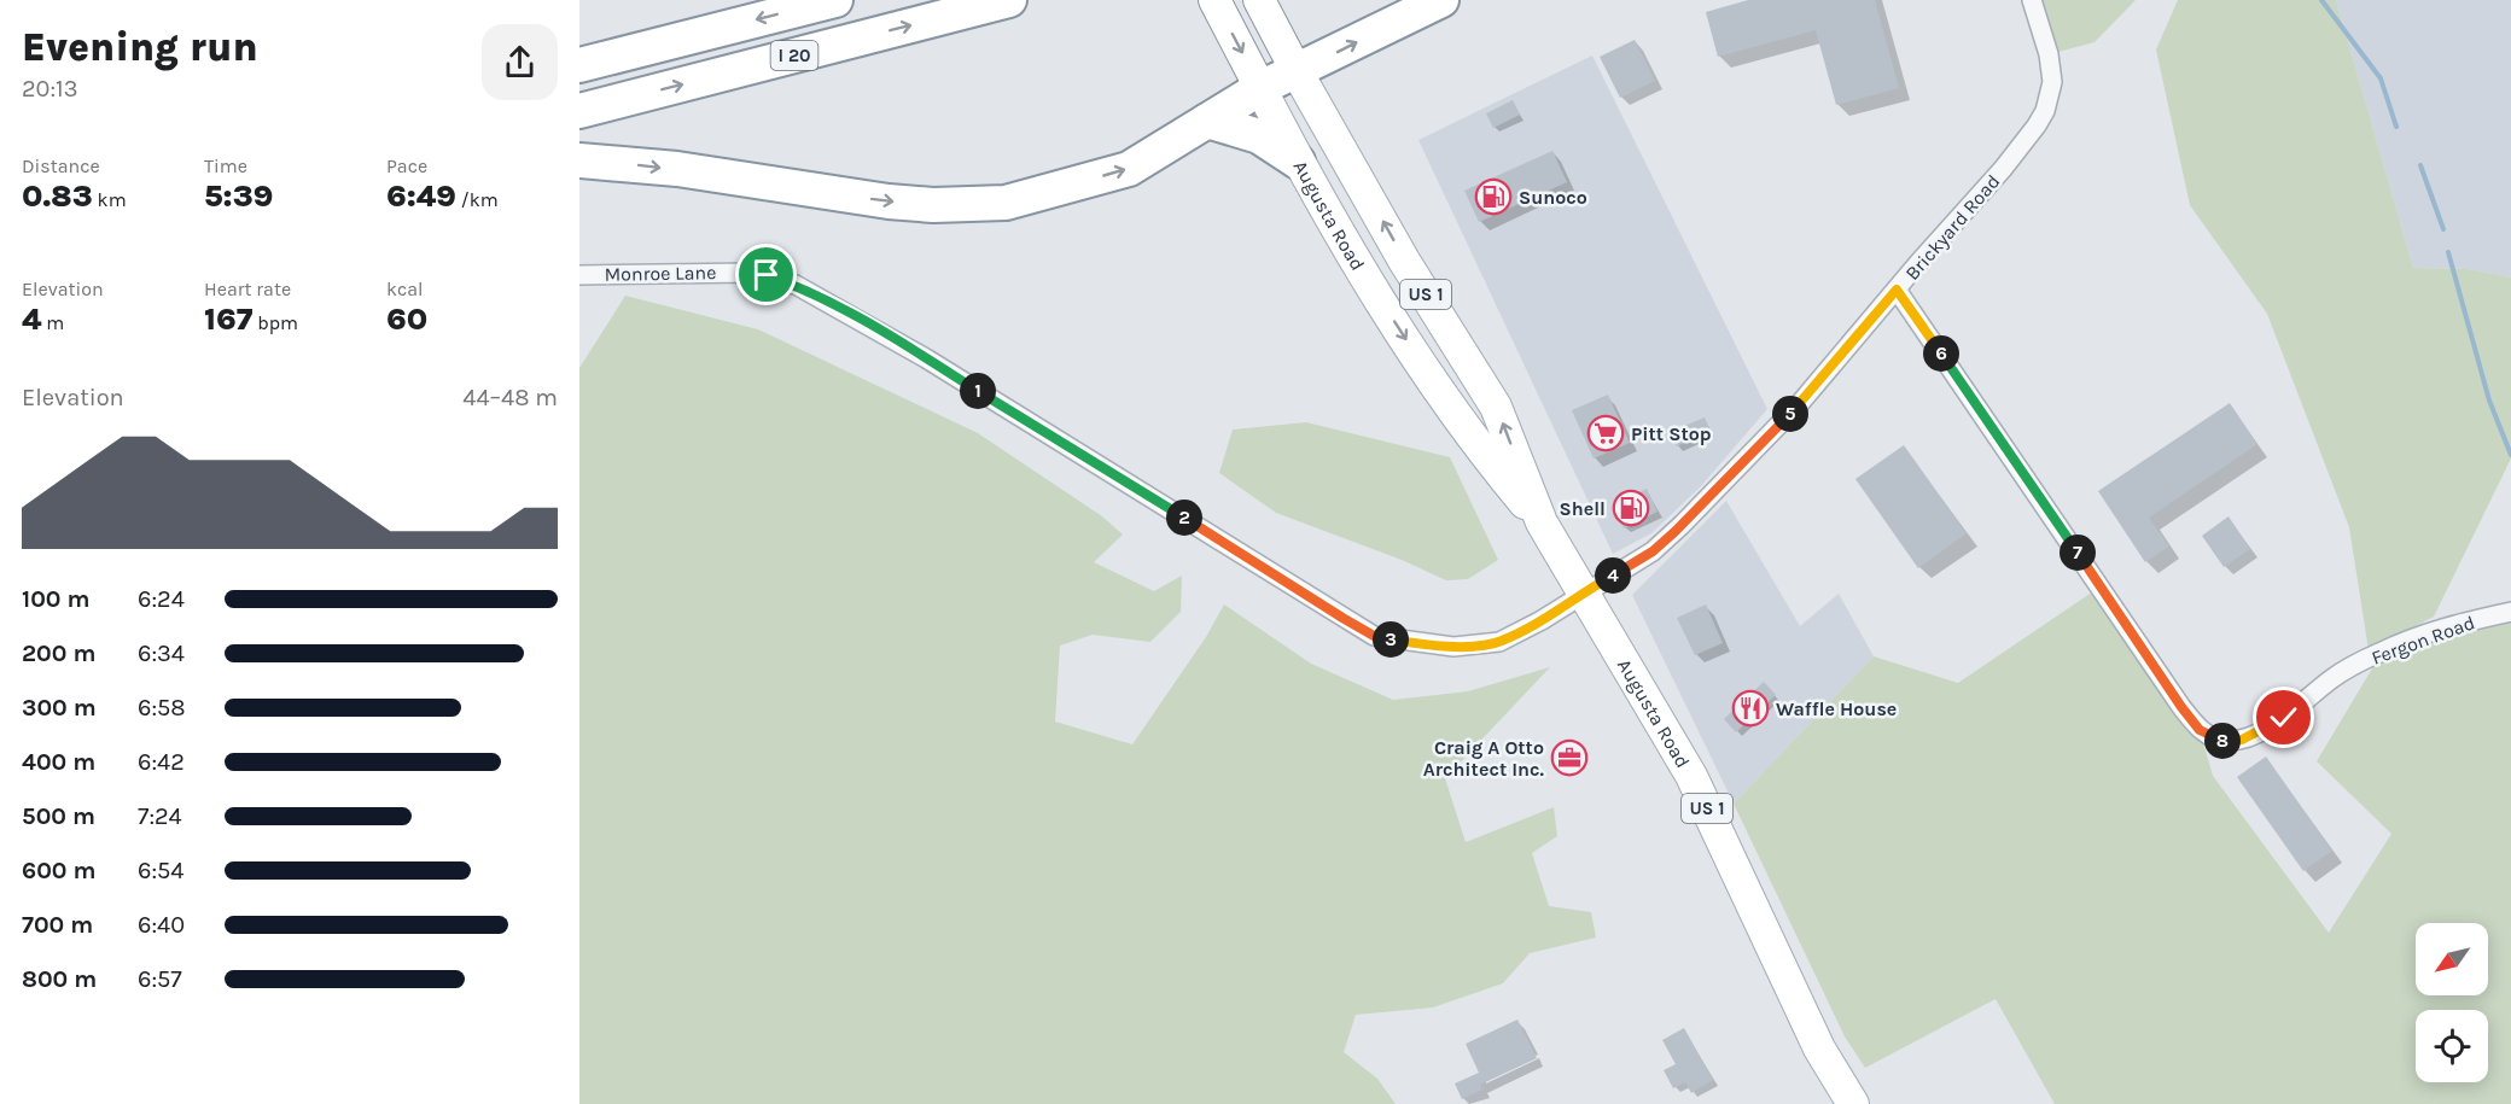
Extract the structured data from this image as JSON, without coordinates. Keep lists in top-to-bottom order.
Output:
{
  "streets": {
    "highway": ["I 20"],
    "main road": ["Augusta Road", "US 1"],
    "street": ["Brickyard Road", "Monroe Lane", "Fergon Road"]
  },
  "crossings": [
    ["Augusta Road", "Brickyard Road"],
    ["Augusta Road", "Monroe Lane"],
    ["Brickyard Road", "Monroe Lane"],
    ["Brickyard Road", "Fergon Road"]
  ],
  "places": {
    "fuel station": ["Sunoco", "Shell"],
    "supermarket": ["Pitt Stop"],
    "restaurant": ["Waffle House"],
    "office": ["Craig A Otto Architect Inc."]
  },
  "north": "bottom left",
  "page": {
    "heading": ["Evening run", "20:13"],
    "stats": [
      ["Distance", "0.83 km"],
      ["Time", "5:39"],
      ["Pace", "6:49 /km"],
      ["Elevation", "4 m"],
      ["Heart rate", "167 bpm"],
      ["kcal", "60"]
    ],
    "pins": [
      "6",
      "1",
      "5",
      "2",
      "7",
      "4",
      "3",
      "8"
    ],
    "chart": ["Elevation", "44–48 m"],
    "list": [
      {
        "name": "100 m",
        "note": "6:24"
      },
      {
        "name": "200 m",
        "note": "6:34"
      },
      {
        "name": "300 m",
        "note": "6:58"
      },
      {
        "name": "400 m",
        "note": "6:42"
      },
      {
        "name": "500 m",
        "note": "7:24"
      },
      {
        "name": "600 m",
        "note": "6:54"
      },
      {
        "name": "700 m",
        "note": "6:40"
      },
      {
        "name": "800 m",
        "note": "6:57"
      }
    ]
  }
}
